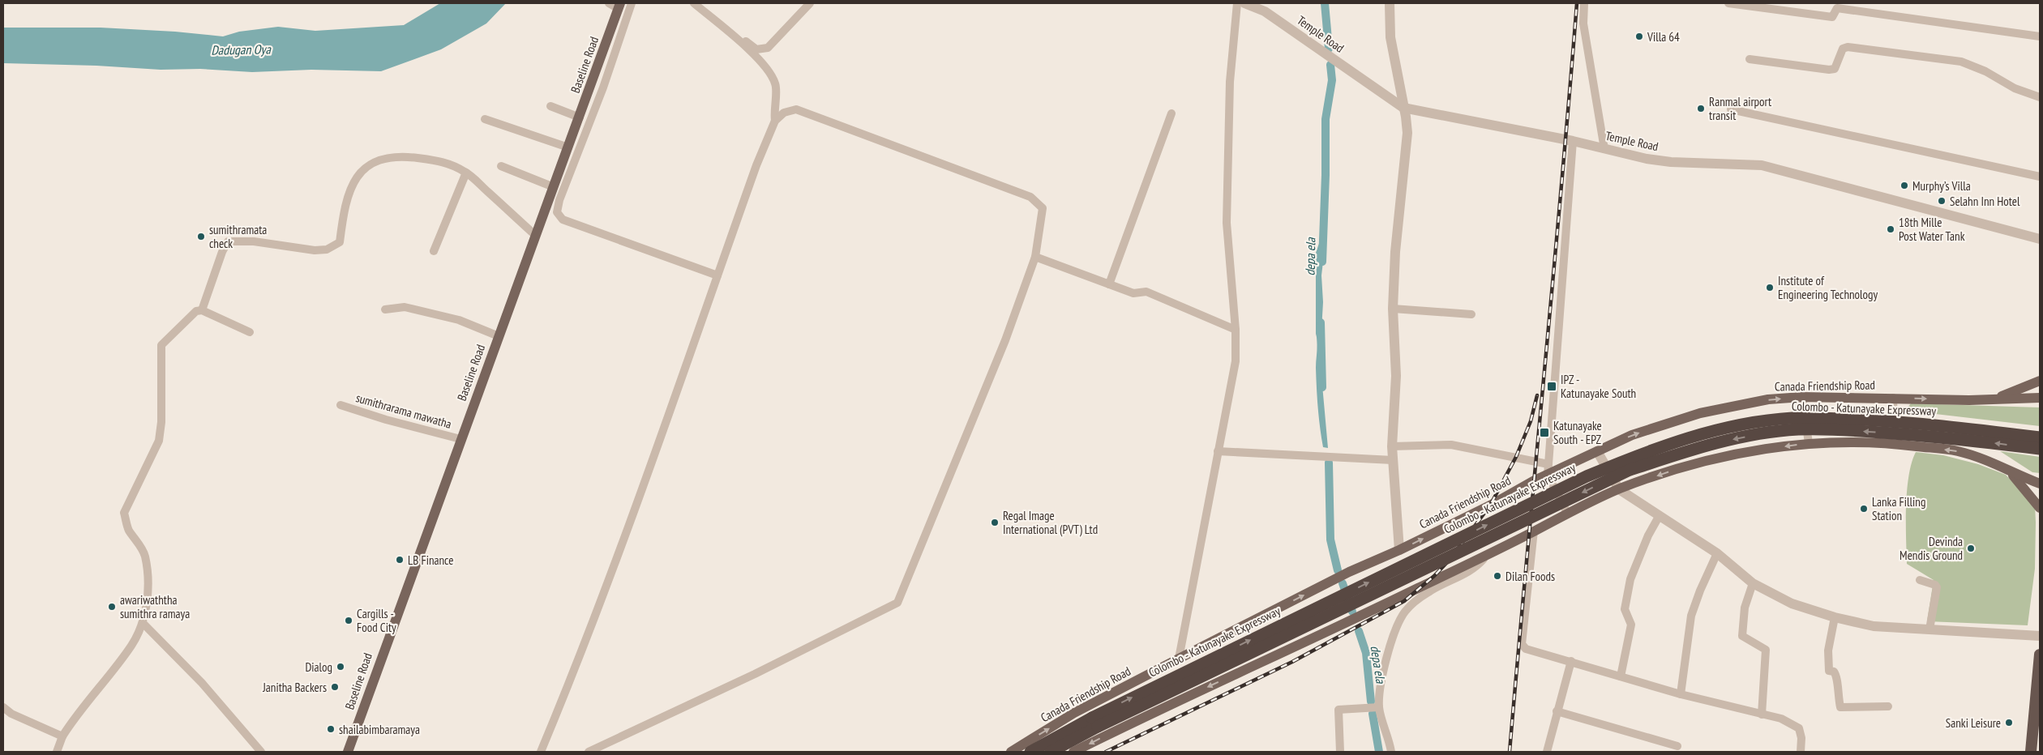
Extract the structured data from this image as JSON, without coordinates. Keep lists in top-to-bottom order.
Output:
{
  "streets": {
    "highway": ["Colombo - Katunayake Expressway"],
    "main road": ["Baseline Road", "Canada Friendship Road"],
    "street": ["Temple Road", "sumithrarama mawatha"]
  },
  "crossings": [
    ["Baseline Road", "sumithrarama mawatha"]
  ],
  "water": ["Dadugan Oya", "depa ela"],
  "places": {
    "other": [
      "Villa 64",
      "Ranmal airport transit",
      "Murphy’s Villa",
      "Selahn Inn Hotel",
      "18th Mille Post Water Tank",
      "sumithramata check",
      "Institute of Engineering Technology",
      "Lanka Filling Station",
      "Regal Image International (PVT) Ltd",
      "Devinda Mendis Ground",
      "LB Finance",
      "Dilan Foods",
      "awariwaththa sumithra ramaya",
      "Cargills - Food City",
      "Dialog",
      "Janitha Backers",
      "Sanki Leisure",
      "shailabimbaramaya"
    ],
    "transit": ["IPZ - Katunayake South", "Katunayake South - EPZ"]
  }
}
